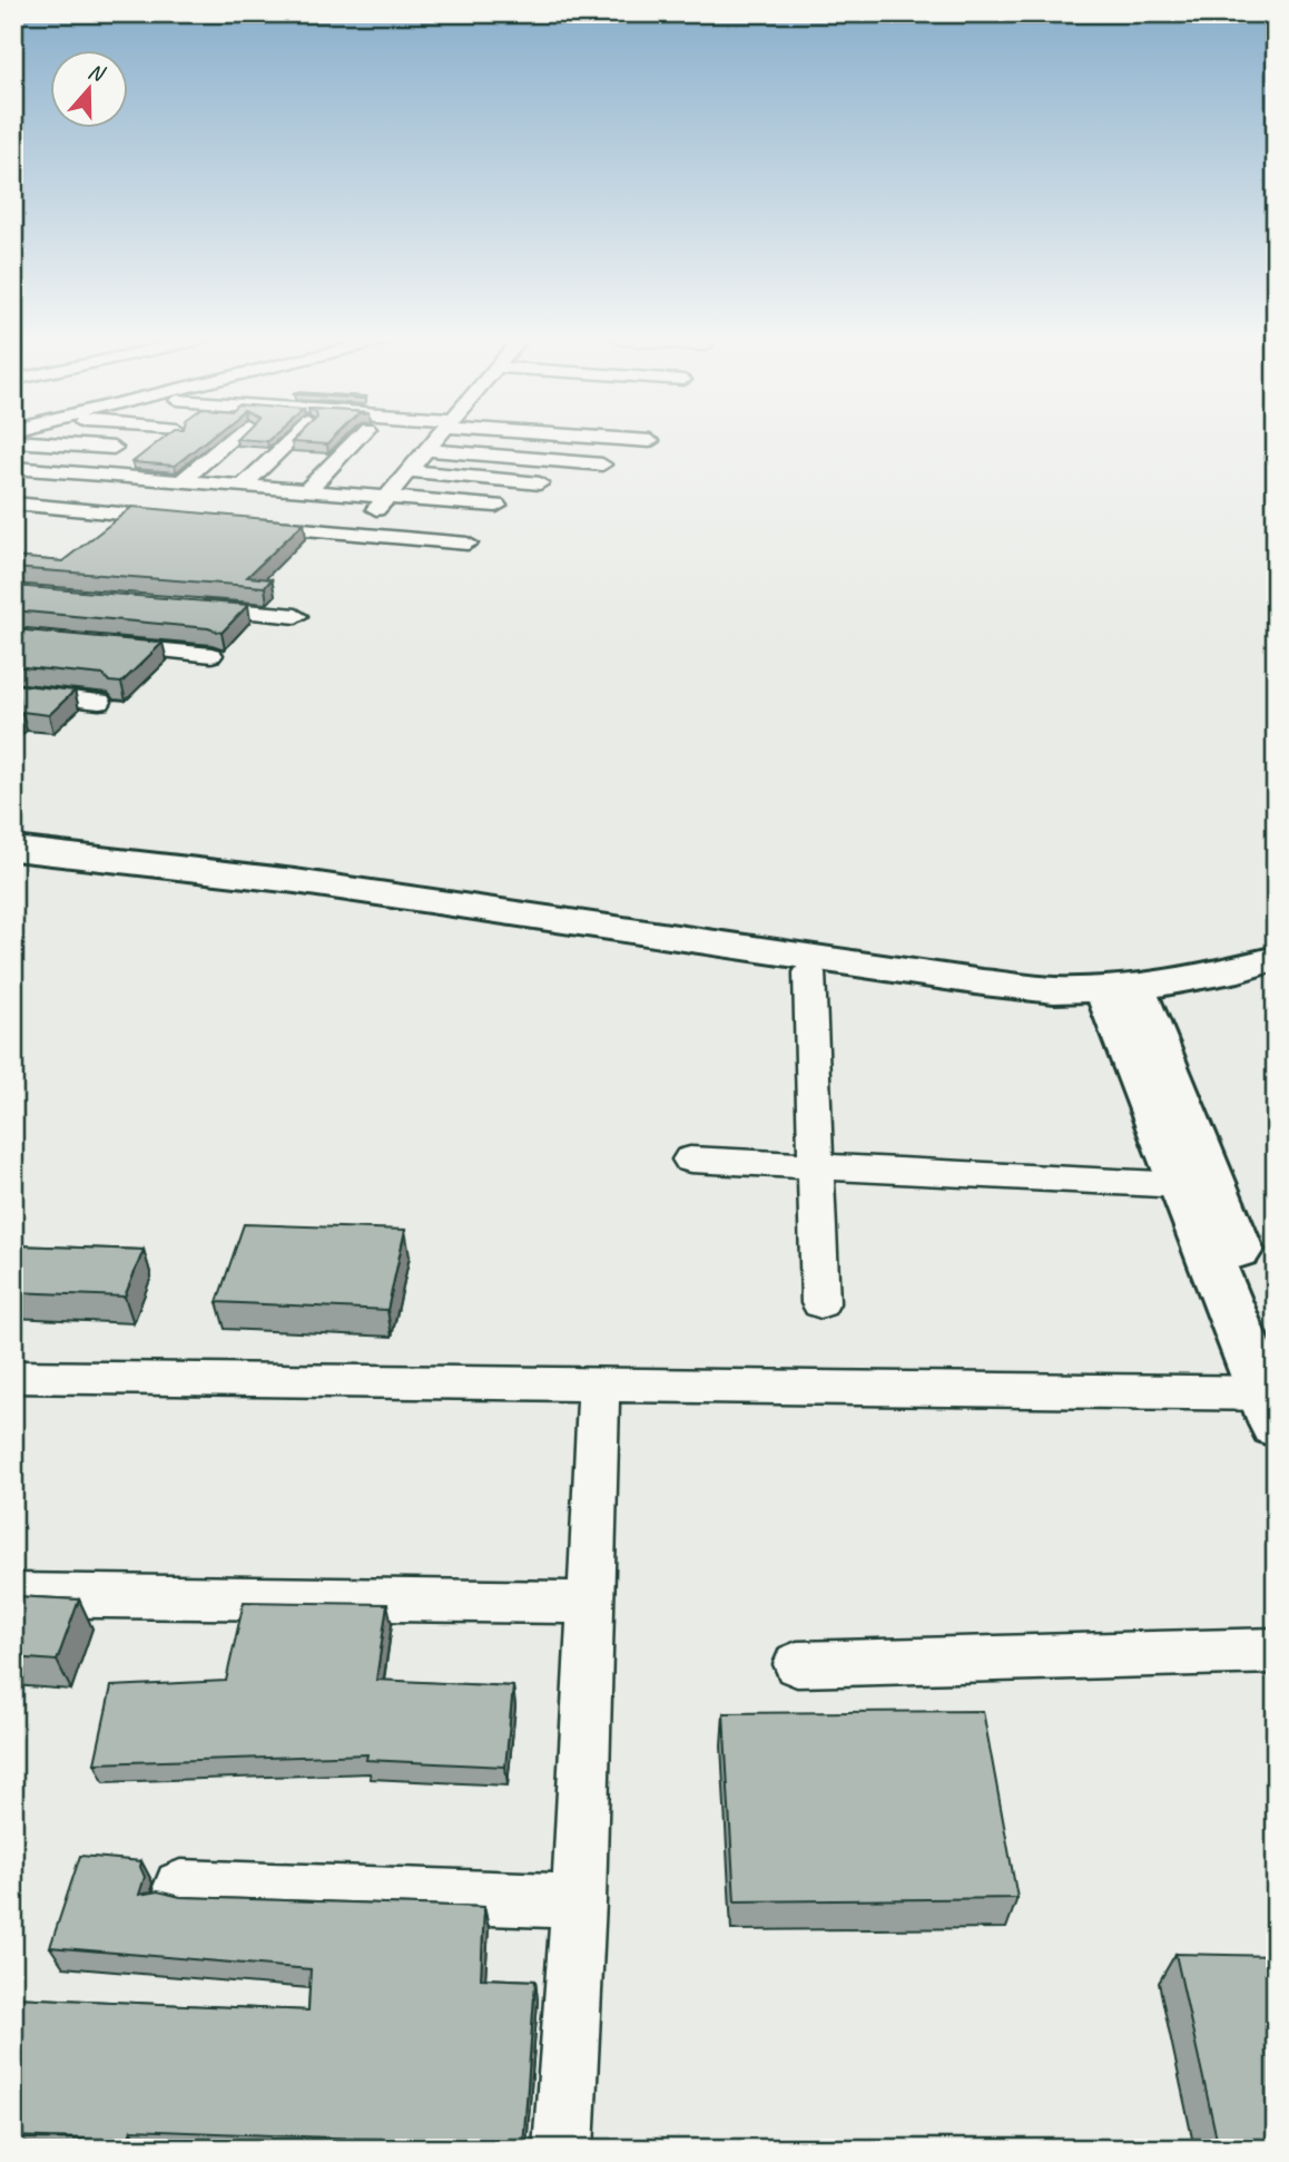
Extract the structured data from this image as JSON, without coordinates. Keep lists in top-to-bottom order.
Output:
{
  "north": "top"
}
